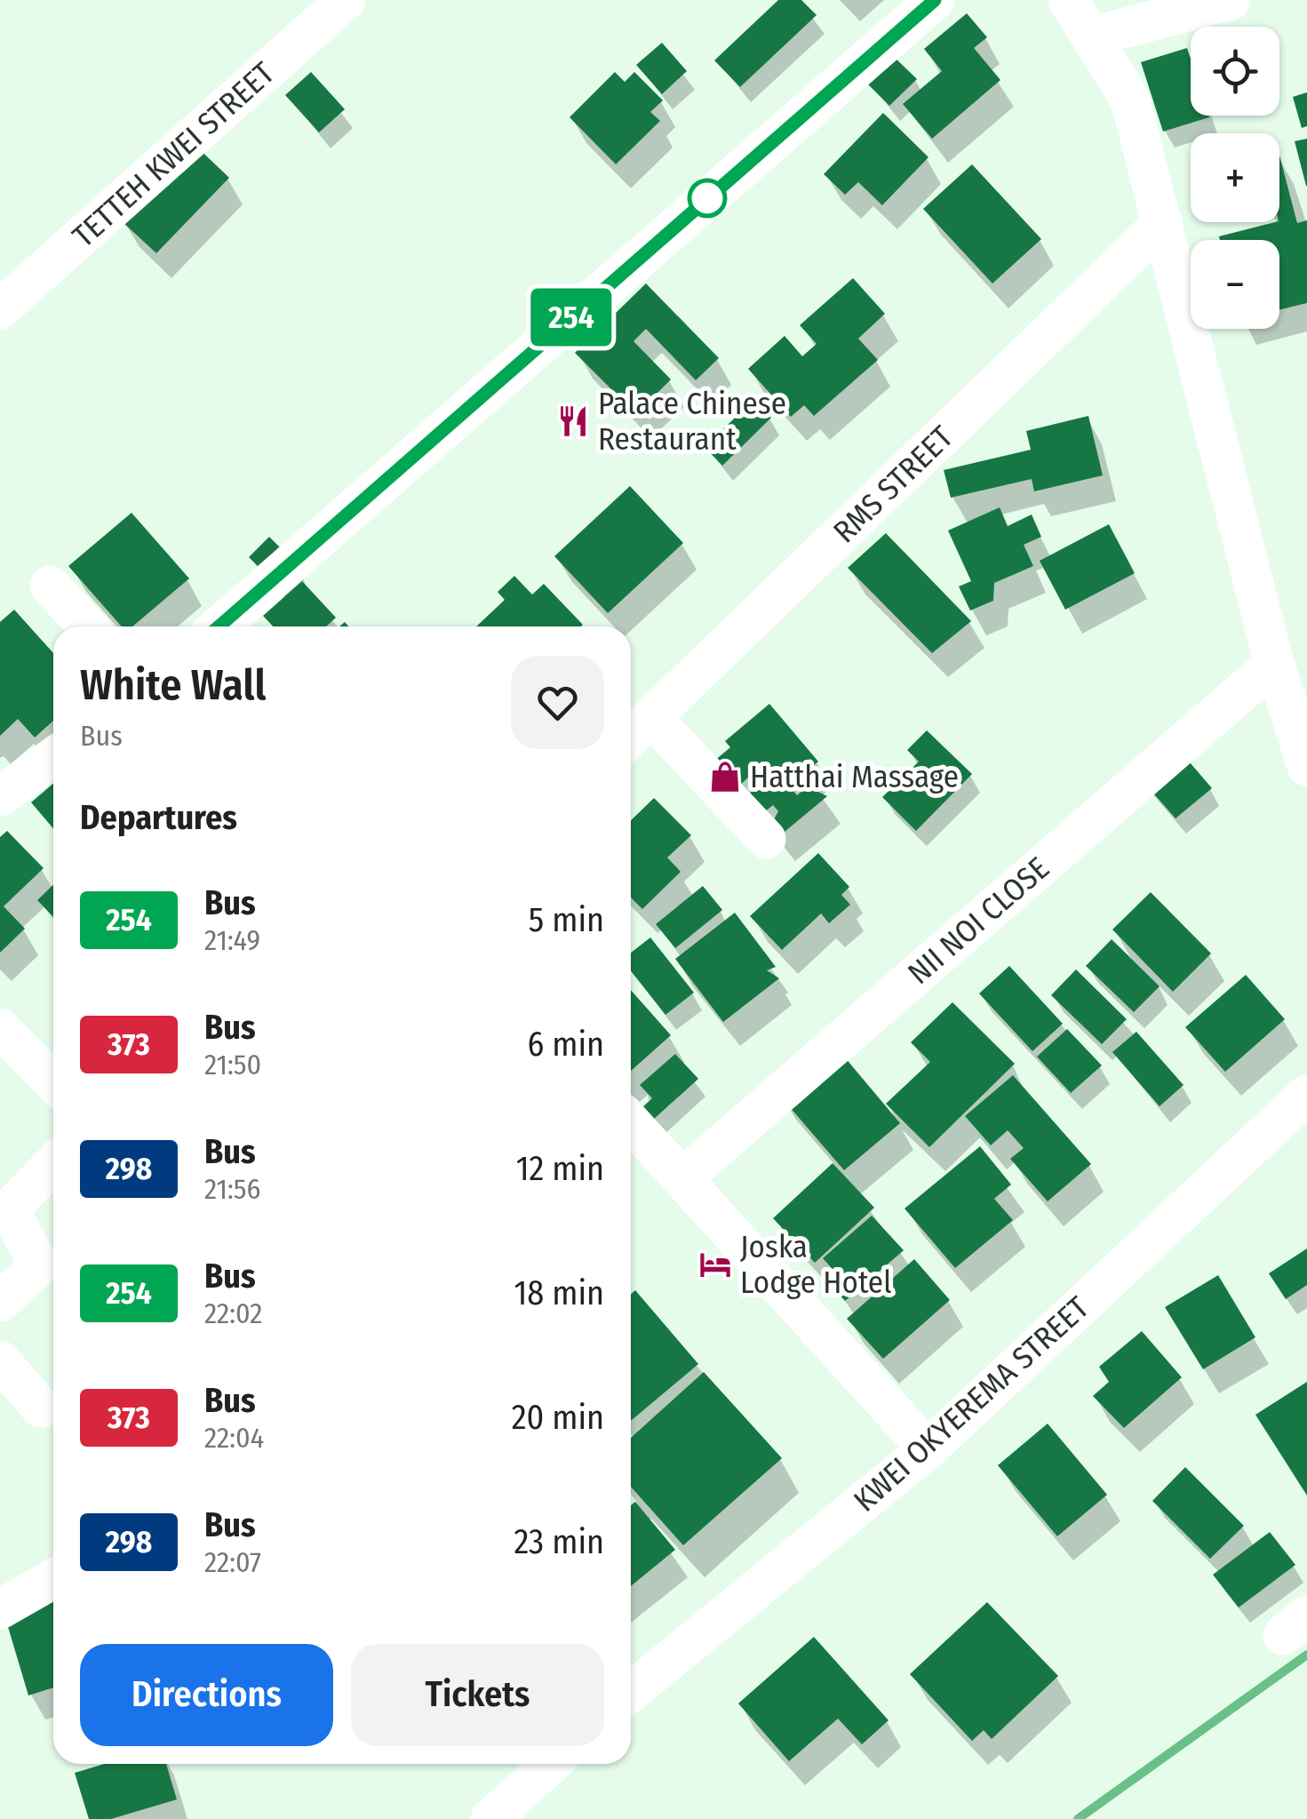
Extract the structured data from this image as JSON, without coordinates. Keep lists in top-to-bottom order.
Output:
{
  "streets": {
    "street": [
      "TETTEH KWEI STREET",
      "RMS STREET",
      "NII NOI CLOSE",
      "KWEI OKYEREMA STREET"
    ]
  },
  "places": {
    "restaurant": ["Palace Chinese Restaurant"],
    "shop": ["Hatthai Massage"],
    "hotel": ["Joska Lodge Hotel"]
  },
  "lines": ["bus line 254"],
  "page": {
    "on_map": "254",
    "map_buttons": ["+", "−"],
    "heading": [
      ["White Wall", "Bus"],
      "Departures"
    ],
    "list": [
      {
        "mark": "254",
        "name": "Bus",
        "note": "21:49",
        "value": "5 min"
      },
      {
        "mark": "373",
        "name": "Bus",
        "note": "21:50",
        "value": "6 min"
      },
      {
        "mark": "298",
        "name": "Bus",
        "note": "21:56",
        "value": "12 min"
      },
      {
        "mark": "254",
        "name": "Bus",
        "note": "22:02",
        "value": "18 min"
      },
      {
        "mark": "373",
        "name": "Bus",
        "note": "22:04",
        "value": "20 min"
      },
      {
        "mark": "298",
        "name": "Bus",
        "note": "22:07",
        "value": "23 min"
      }
    ],
    "buttons": ["Directions", "Tickets"]
  }
}
